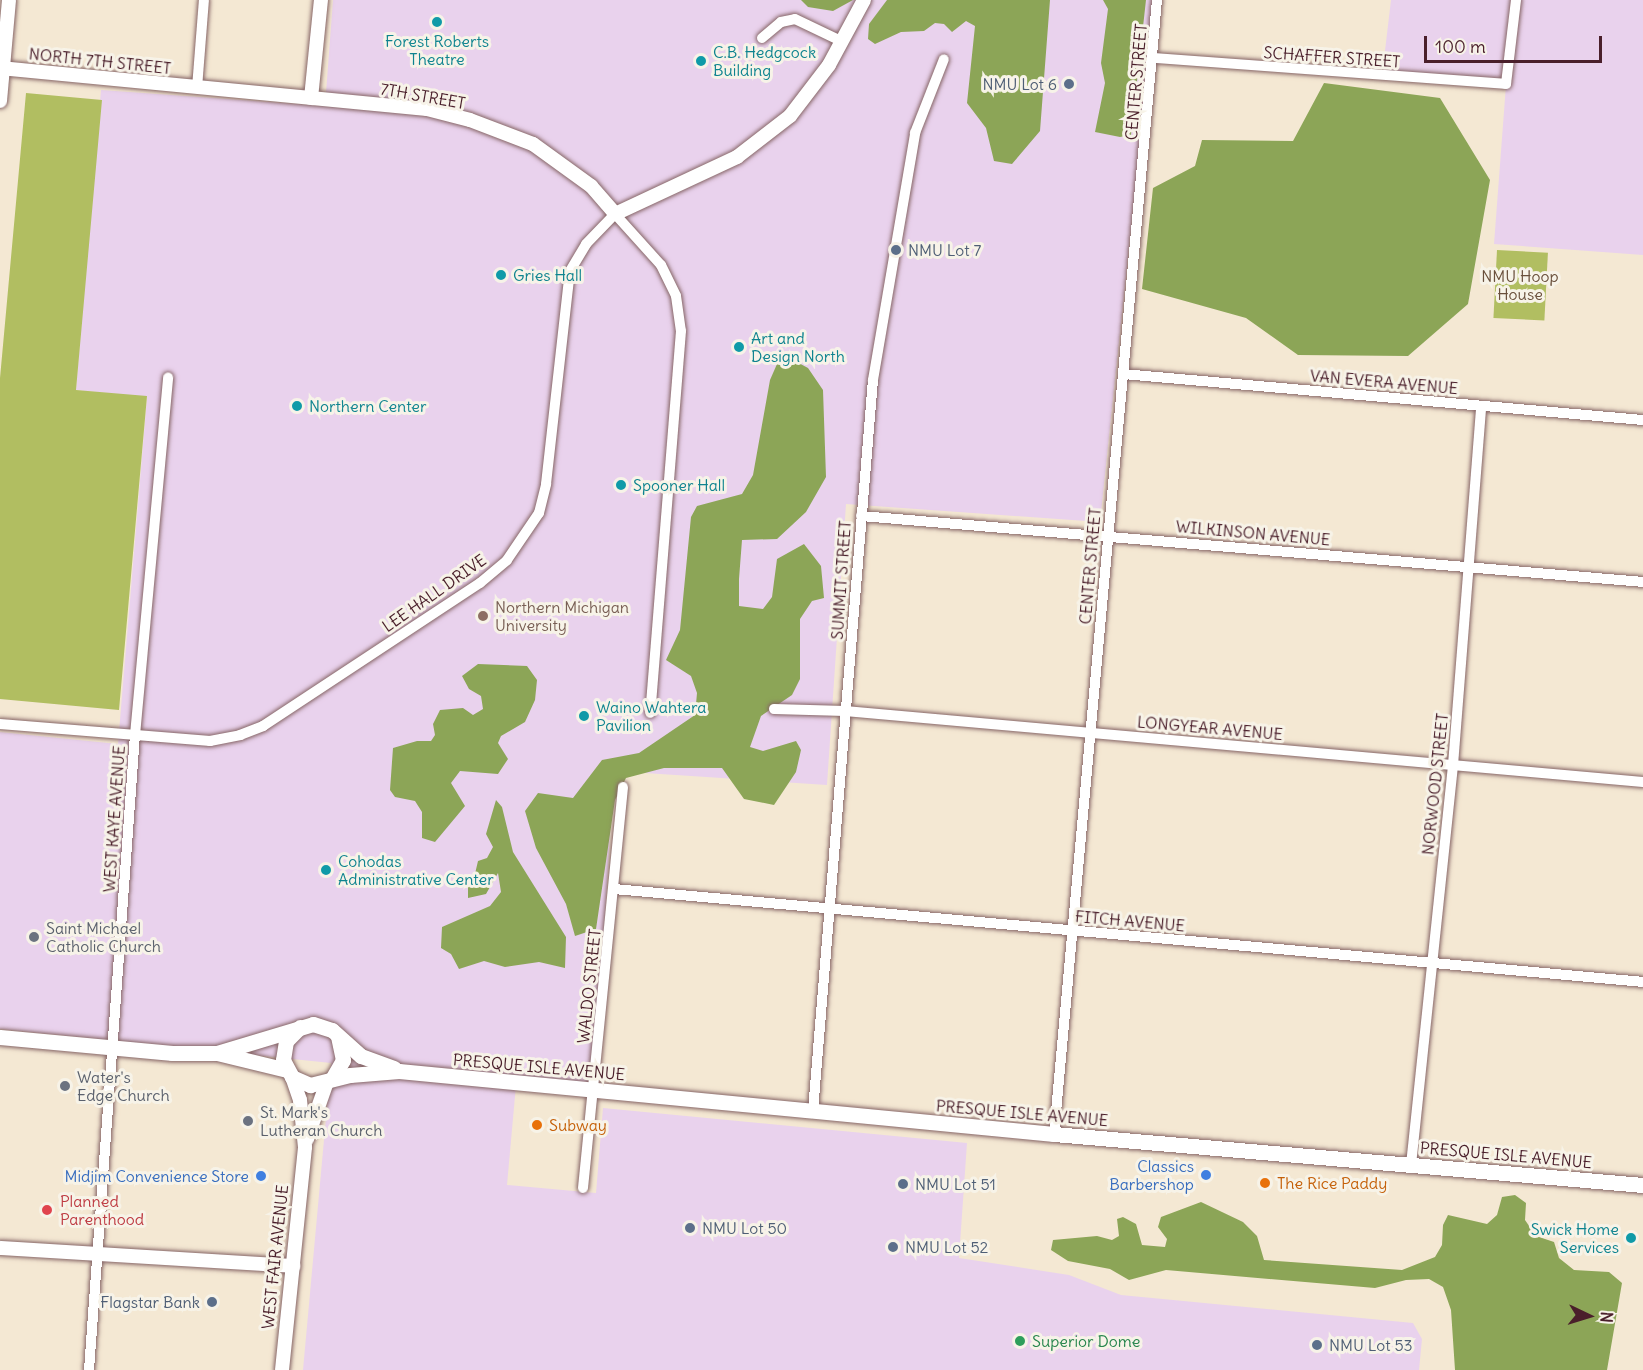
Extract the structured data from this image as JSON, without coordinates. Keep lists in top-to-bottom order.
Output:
{
  "streets": {
    "main road": ["PRESQUE ISLE AVENUE", "WEST FAIR AVENUE"],
    "street": [
      "SCHAFFER STREET",
      "NORTH 7TH STREET",
      "CENTER STREET",
      "7TH STREET",
      "VAN EVERA AVENUE",
      "WILKINSON AVENUE",
      "SUMMIT STREET",
      "LEE HALL DRIVE",
      "LONGYEAR AVENUE",
      "NORWOOD STREET",
      "WEST KAYE AVENUE",
      "FITCH AVENUE",
      "WALDO STREET"
    ]
  },
  "crossings": [
    ["SCHAFFER STREET", "CENTER STREET"],
    ["NORTH 7TH STREET", "7TH STREET"],
    ["CENTER STREET", "VAN EVERA AVENUE"],
    ["CENTER STREET", "WILKINSON AVENUE"],
    ["CENTER STREET", "LONGYEAR AVENUE"],
    ["CENTER STREET", "FITCH AVENUE"],
    ["CENTER STREET", "PRESQUE ISLE AVENUE"],
    ["7TH STREET", "LEE HALL DRIVE"],
    ["VAN EVERA AVENUE", "NORWOOD STREET"],
    ["WILKINSON AVENUE", "SUMMIT STREET"],
    ["WILKINSON AVENUE", "NORWOOD STREET"],
    ["SUMMIT STREET", "LONGYEAR AVENUE"],
    ["SUMMIT STREET", "FITCH AVENUE"],
    ["SUMMIT STREET", "PRESQUE ISLE AVENUE"],
    ["LEE HALL DRIVE", "WEST KAYE AVENUE"],
    ["LONGYEAR AVENUE", "NORWOOD STREET"],
    ["NORWOOD STREET", "FITCH AVENUE"],
    ["NORWOOD STREET", "PRESQUE ISLE AVENUE"],
    ["WEST KAYE AVENUE", "PRESQUE ISLE AVENUE"],
    ["FITCH AVENUE", "WALDO STREET"],
    ["WALDO STREET", "PRESQUE ISLE AVENUE"],
    ["PRESQUE ISLE AVENUE", "WEST FAIR AVENUE"]
  ],
  "parks": ["NMU Hoop House"],
  "places": [
    "Forest Roberts Theatre",
    "C.B. Hedgcock Building",
    "NMU Lot 6",
    "NMU Lot 7",
    "Gries Hall",
    "Art and Design North",
    "Northern Center",
    "Spooner Hall",
    "Northern Michigan University",
    "Waino Wahtera Pavilion",
    "Cohodas Administrative Center",
    "Saint Michael Catholic Church",
    "Water's Edge Church",
    "St. Mark's Lutheran Church",
    "Subway",
    "Classics Barbershop",
    "Midjim Convenience Store",
    "The Rice Paddy",
    "NMU Lot 51",
    "Planned Parenthood",
    "NMU Lot 50",
    "Swick Home Services",
    "NMU Lot 52",
    "Flagstar Bank",
    "Superior Dome",
    "NMU Lot 53"
  ],
  "scale_bar": "100 m",
  "north": "right"
}
